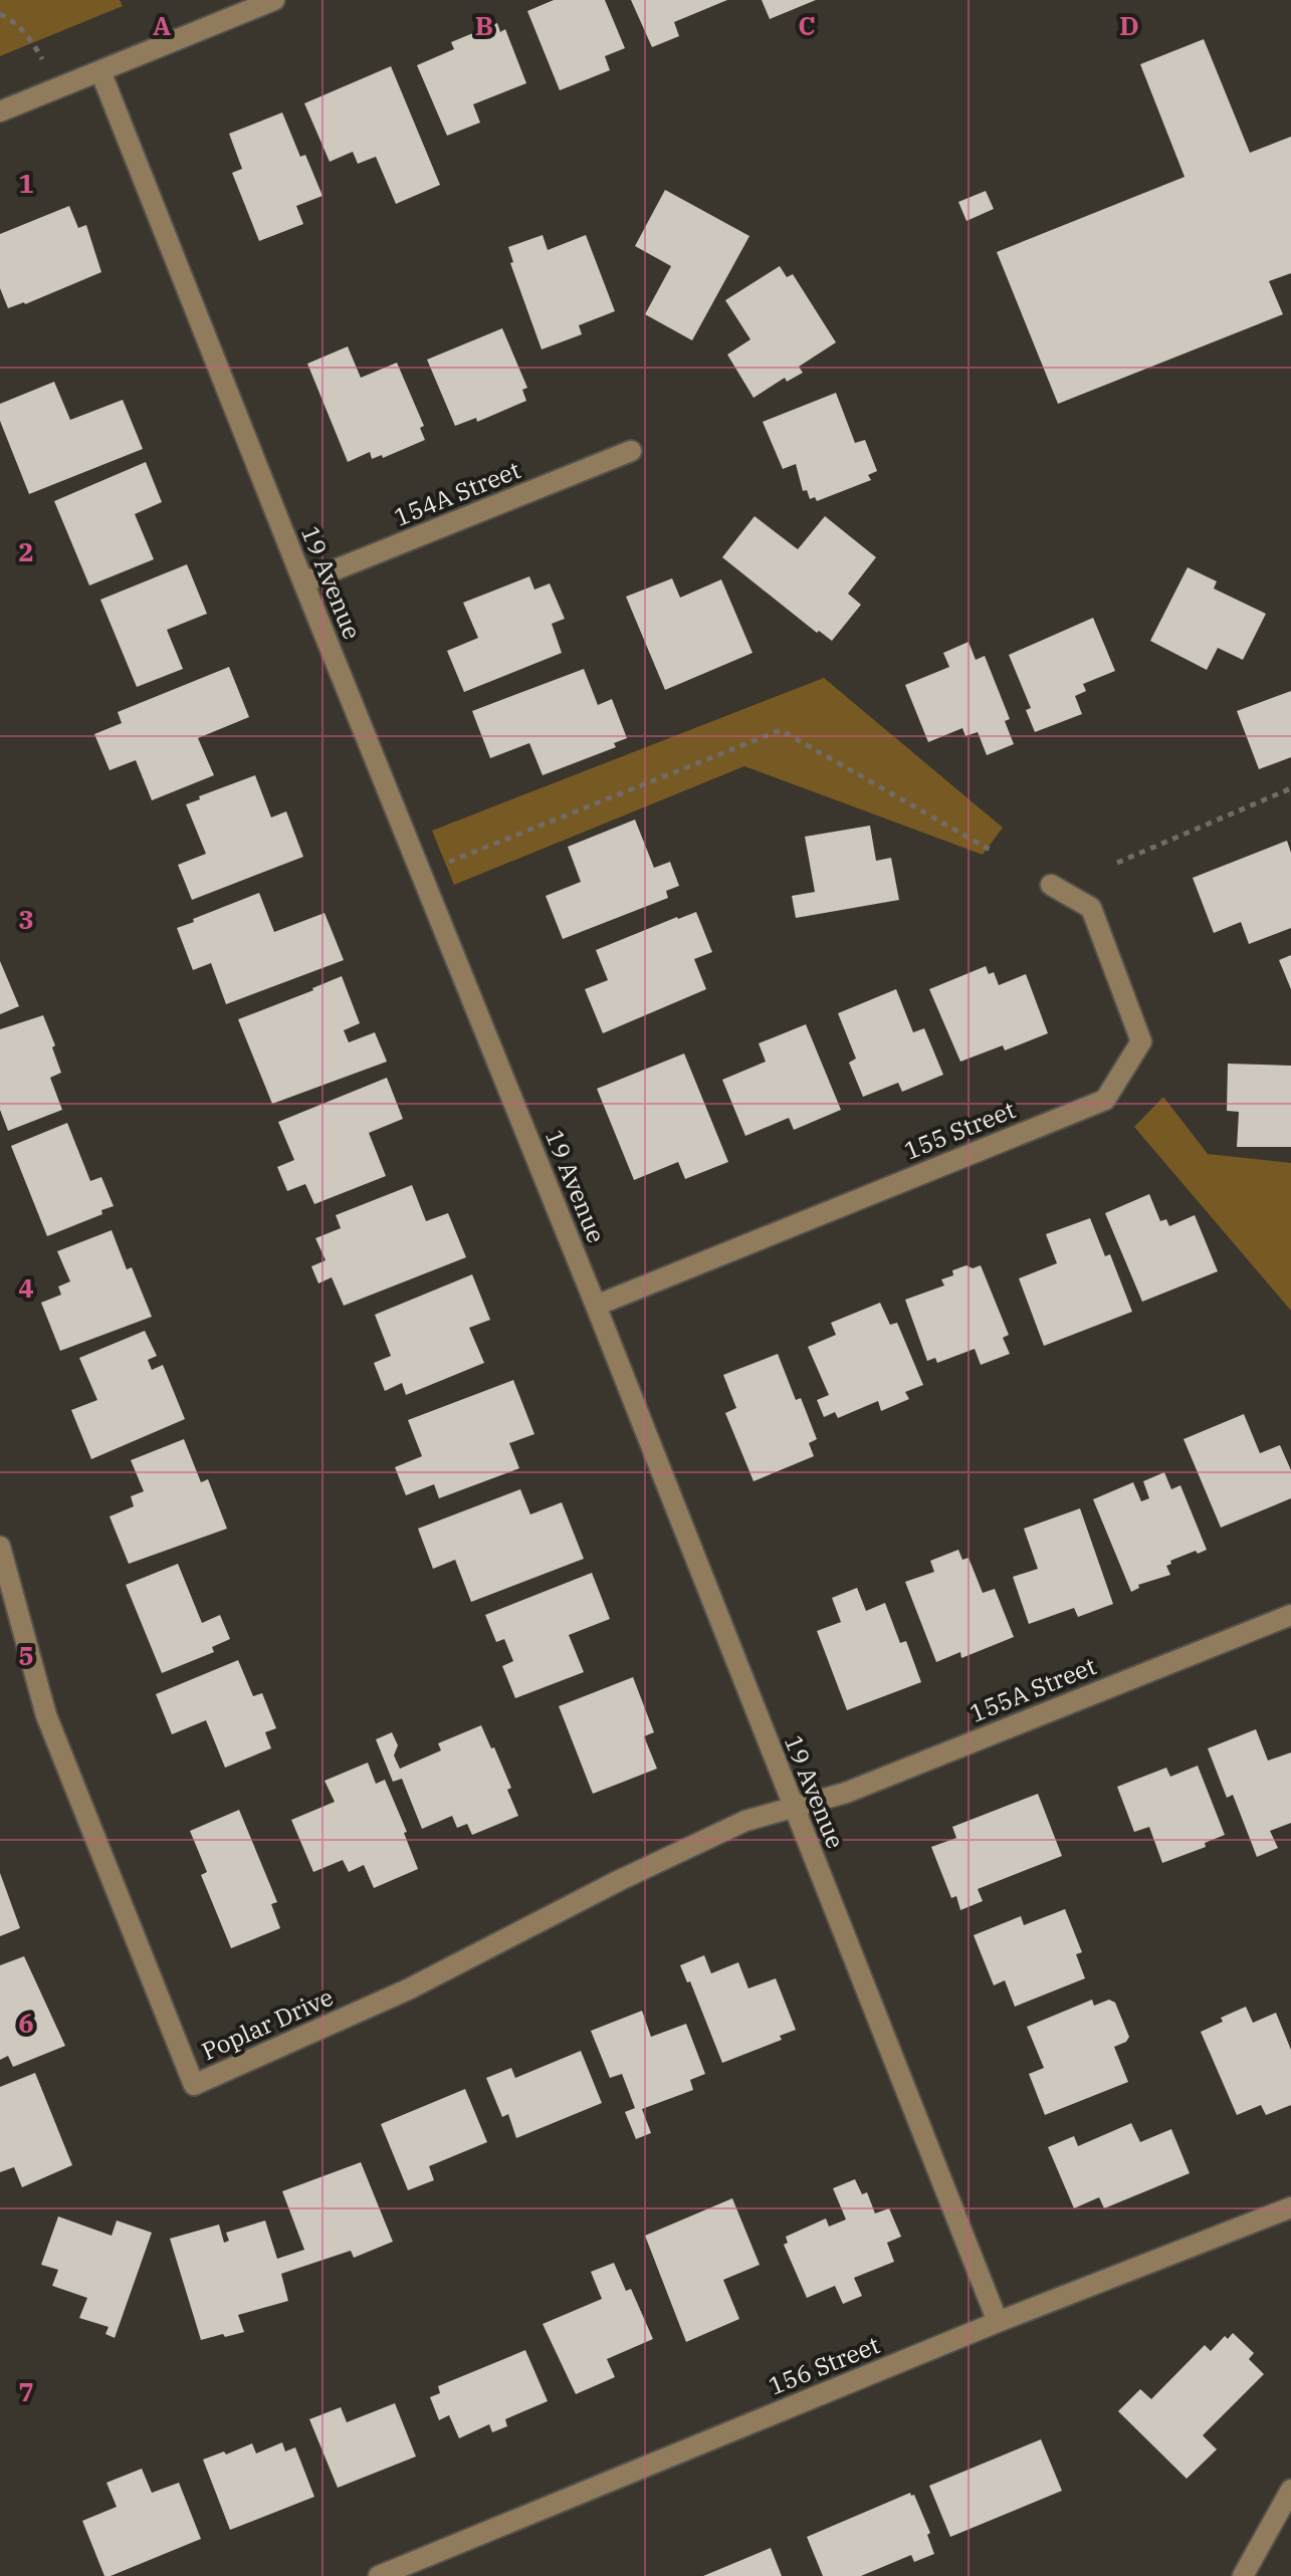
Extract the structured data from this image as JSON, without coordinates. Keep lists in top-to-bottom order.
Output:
{
  "streets": {
    "street": [
      "154A Street",
      "19 Avenue",
      "155 Street",
      "155A Street",
      "Poplar Drive",
      "156 Street"
    ]
  },
  "crossings": [
    ["154A Street", "19 Avenue"],
    ["19 Avenue", "155 Street"],
    ["19 Avenue", "155A Street"],
    ["19 Avenue", "Poplar Drive"],
    ["19 Avenue", "156 Street"],
    ["155A Street", "Poplar Drive"]
  ],
  "grid": {
    "columns": [
      "A",
      "B",
      "C",
      "D"
    ],
    "rows": [
      "1",
      "2",
      "3",
      "4",
      "5",
      "6",
      "7"
    ]
  }
}
